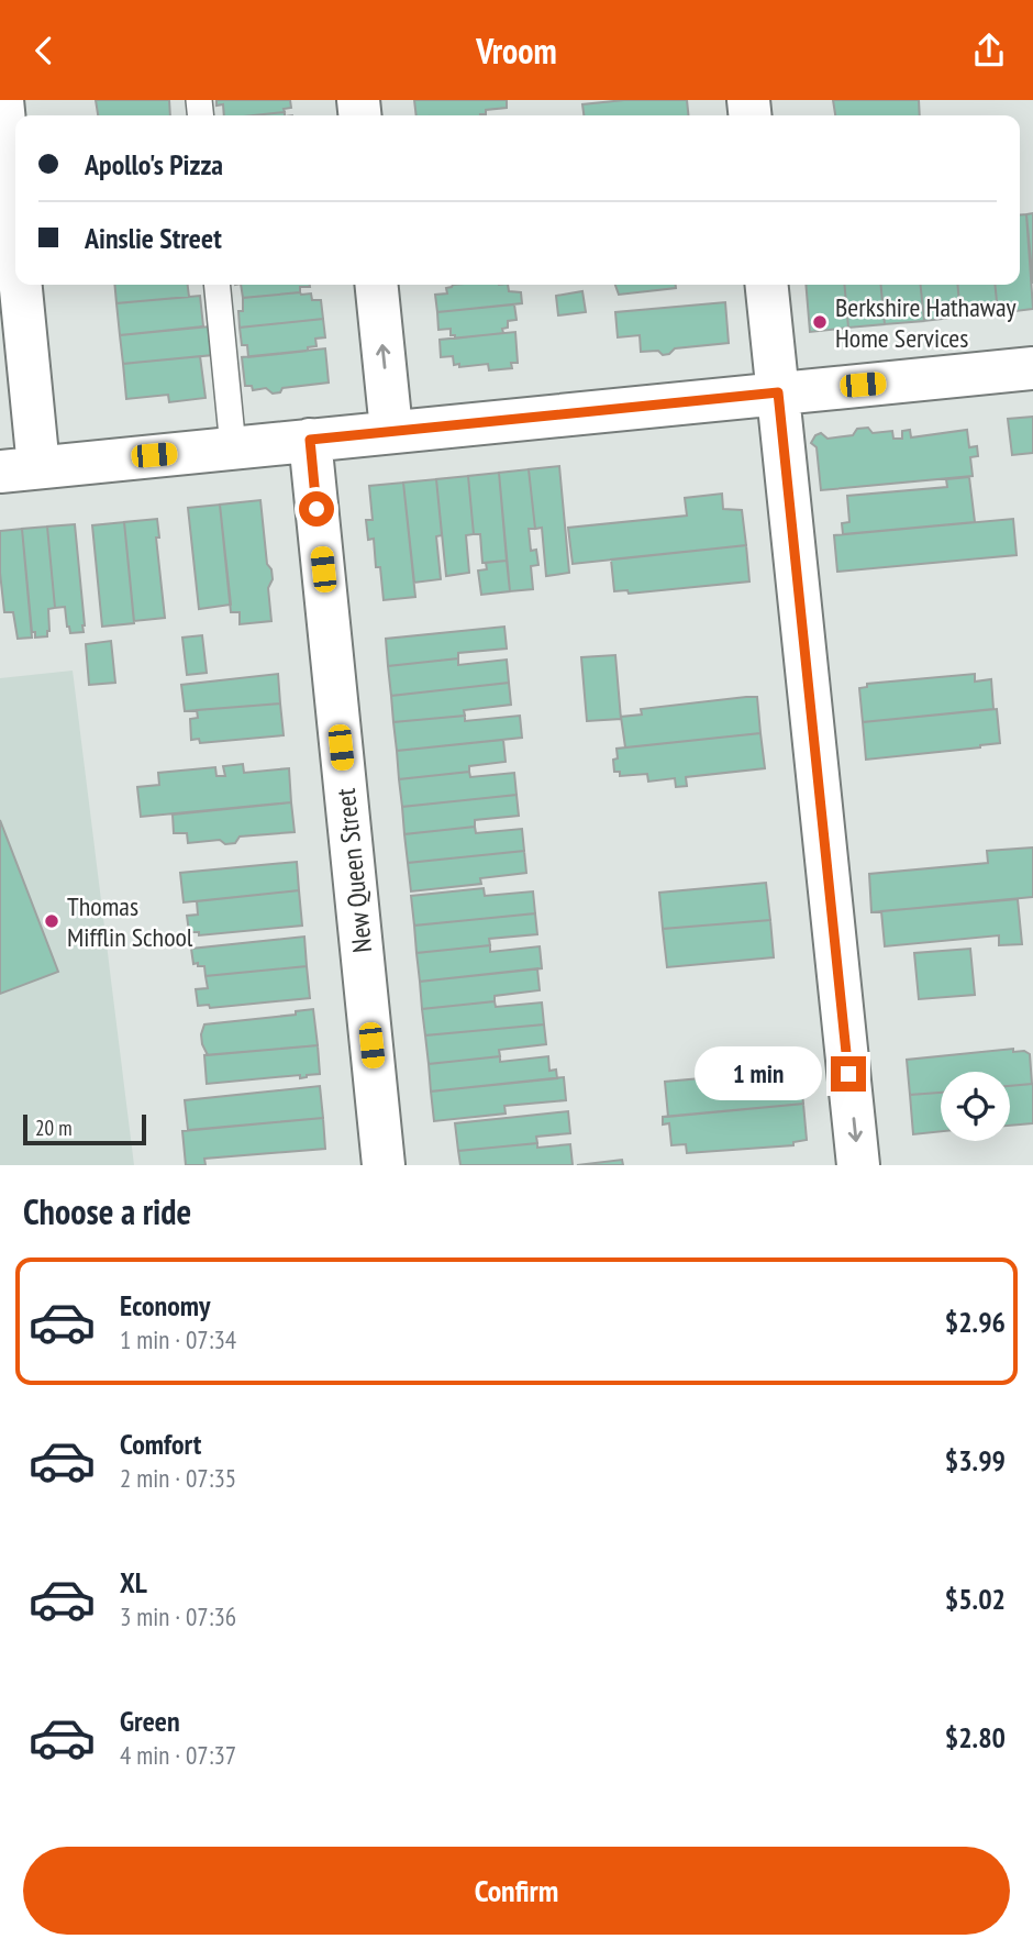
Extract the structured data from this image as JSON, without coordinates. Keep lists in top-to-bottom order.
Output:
{
  "streets": {
    "street": ["New Queen Street"]
  },
  "places": ["Berkshire Hathaway Home Services", "Thomas Mifflin School"],
  "scale_bar": "20 m",
  "page": {
    "header": "Vroom",
    "banner": ["Apollo's Pizza", "Ainslie Street"],
    "bubble": "1 min",
    "scale": "20 m",
    "heading": "Choose a ride",
    "list": [
      {
        "name": "Economy",
        "note": "1 min · 07:34",
        "value": "$2.96"
      },
      {
        "name": "Comfort",
        "note": "2 min · 07:35",
        "value": "$3.99"
      },
      {
        "name": "XL",
        "note": "3 min · 07:36",
        "value": "$5.02"
      },
      {
        "name": "Green",
        "note": "4 min · 07:37",
        "value": "$2.80"
      }
    ],
    "buttons": "Confirm"
  }
}
